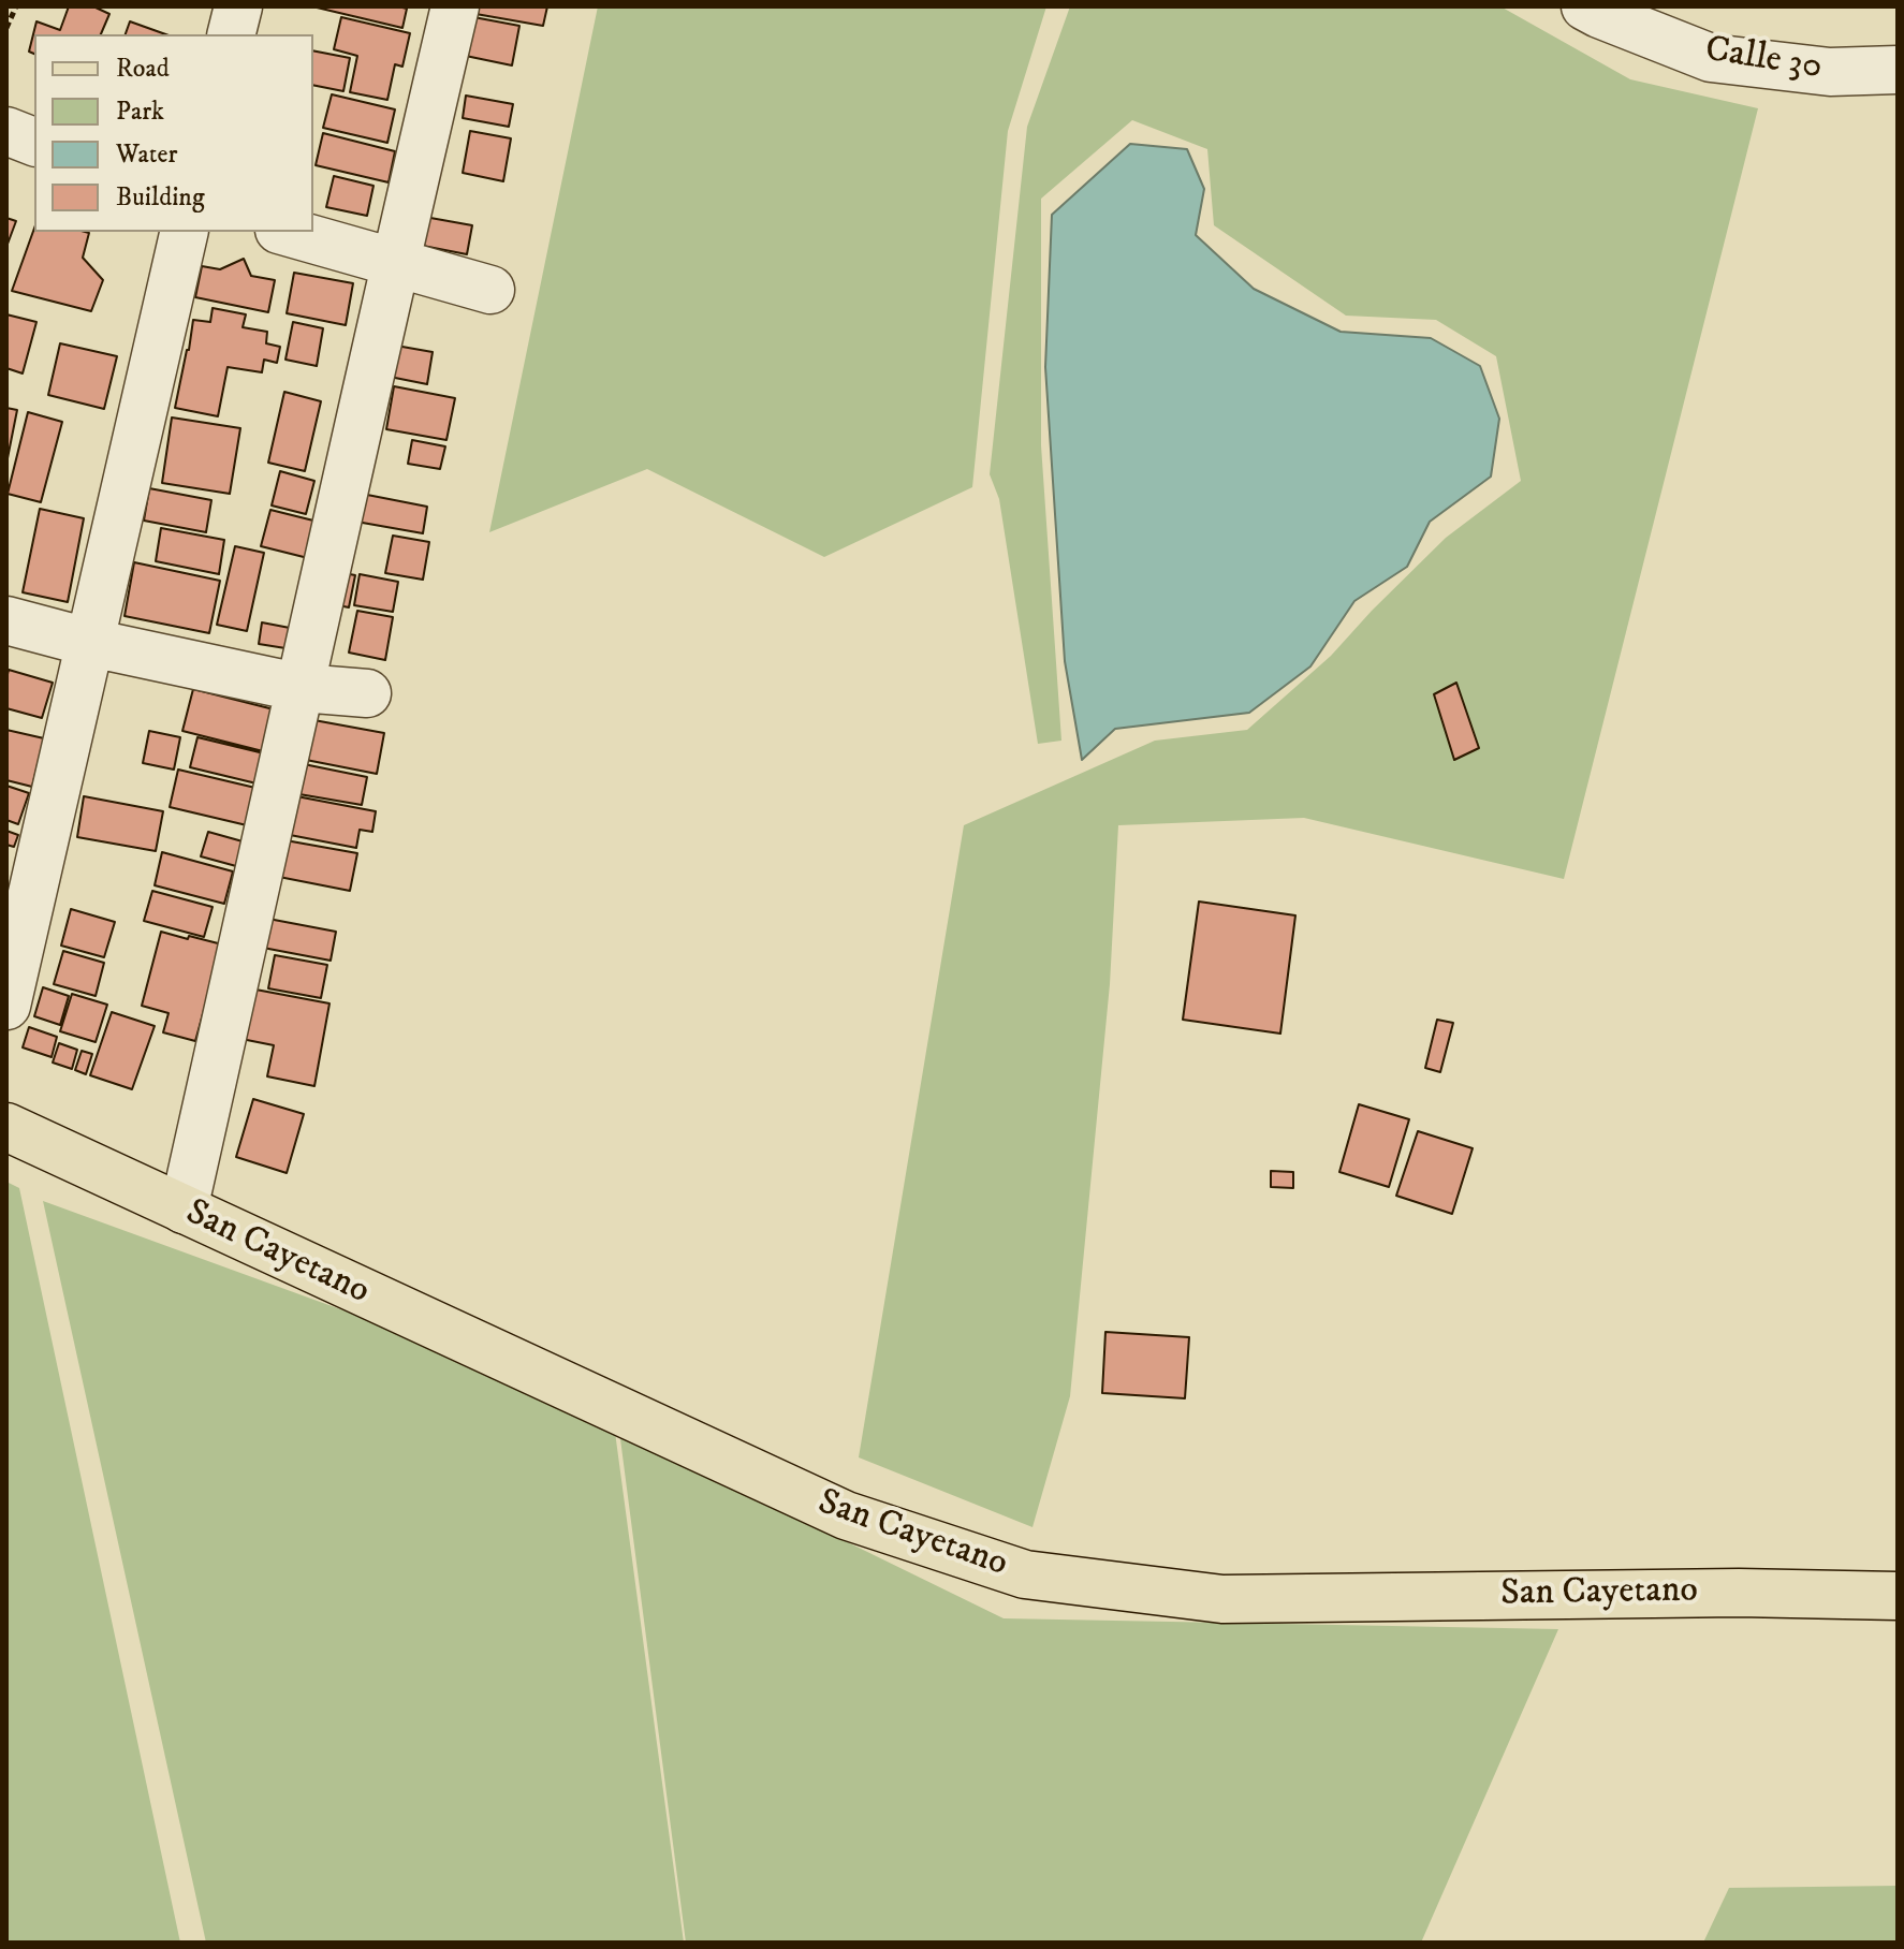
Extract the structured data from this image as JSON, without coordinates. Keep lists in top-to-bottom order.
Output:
{
  "streets": {
    "main road": ["San Cayetano"],
    "street": ["Calle 30"]
  },
  "legend": [
    "Road",
    "Park",
    "Water",
    "Building"
  ]
}
